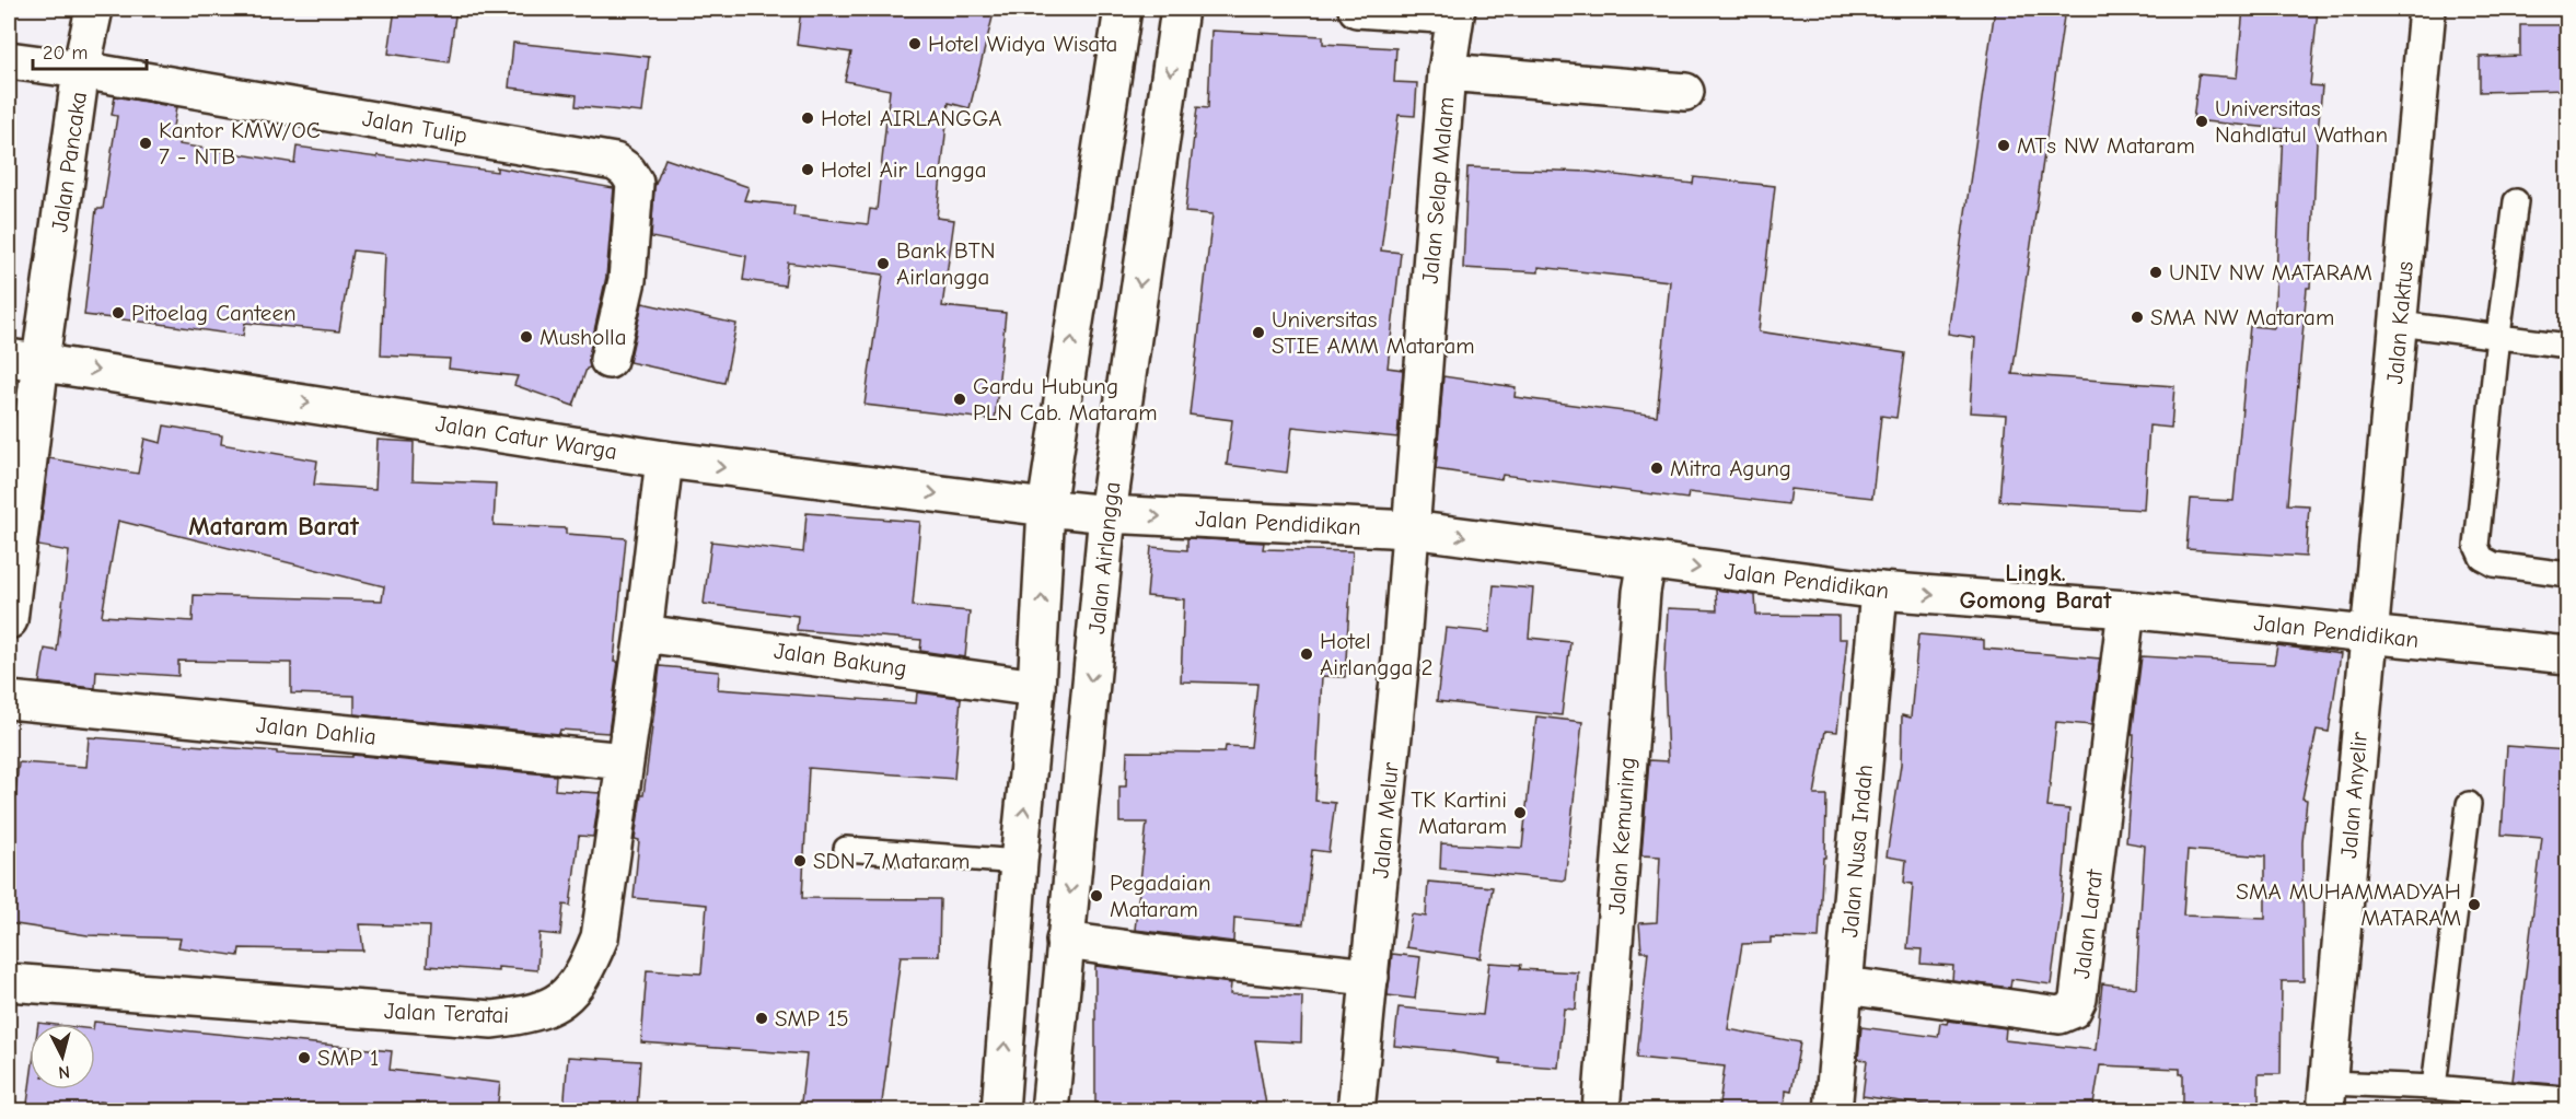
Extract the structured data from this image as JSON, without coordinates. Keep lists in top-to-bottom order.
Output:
{
  "streets": {
    "street": [
      "Jalan Tulip",
      "Jalan Pancaka",
      "Jalan Selap Malam",
      "Jalan Kaktus",
      "Jalan Catur Warga",
      "Jalan Pendidikan",
      "Jalan Airlangga",
      "Jalan Bakung",
      "Jalan Dahlia",
      "Jalan Anyelir",
      "Jalan Melur",
      "Jalan Kemuning",
      "Jalan Nusa Indah",
      "Jalan Larat",
      "Jalan Teratai"
    ]
  },
  "crossings": [
    ["Jalan Tulip", "Jalan Pancaka"],
    ["Jalan Pancaka", "Jalan Catur Warga"],
    ["Jalan Selap Malam", "Jalan Pendidikan"],
    ["Jalan Selap Malam", "Jalan Melur"],
    ["Jalan Kaktus", "Jalan Pendidikan"],
    ["Jalan Kaktus", "Jalan Anyelir"],
    ["Jalan Catur Warga", "Jalan Pendidikan"],
    ["Jalan Catur Warga", "Jalan Teratai"],
    ["Jalan Pendidikan", "Jalan Airlangga"],
    ["Jalan Pendidikan", "Jalan Anyelir"],
    ["Jalan Pendidikan", "Jalan Melur"],
    ["Jalan Pendidikan", "Jalan Kemuning"],
    ["Jalan Pendidikan", "Jalan Nusa Indah"],
    ["Jalan Pendidikan", "Jalan Larat"],
    ["Jalan Bakung", "Jalan Teratai"],
    ["Jalan Dahlia", "Jalan Teratai"],
    ["Jalan Nusa Indah", "Jalan Larat"]
  ],
  "one_way": ["Jalan Catur Warga", "Jalan Pendidikan"],
  "districts": ["Mataram Barat", "Lingk. Gomong Barat"],
  "places": [
    "Hotel Widya Wisata",
    "Hotel AIRLANGGA",
    "Universitas Nahdlatul Wathan",
    "Kantor KMW/OC 7 - NTB",
    "MTs NW Mataram",
    "Hotel Air Langga",
    "Bank BTN Airlangga",
    "UNIV NW MATARAM",
    "Pitoelag Canteen",
    "SMA NW Mataram",
    "Universitas STIE AMM Mataram",
    "Musholla",
    "Gardu Hubung PLN Cab. Mataram",
    "Mitra Agung",
    "Hotel Airlangga 2",
    "TK Kartini Mataram",
    "SDN 7 Mataram",
    "Pegadaian Mataram",
    "SMA MUHAMMADYAH MATARAM",
    "SMP 15",
    "SMP 1"
  ],
  "scale_bar": "20 m",
  "north": "bottom"
}
